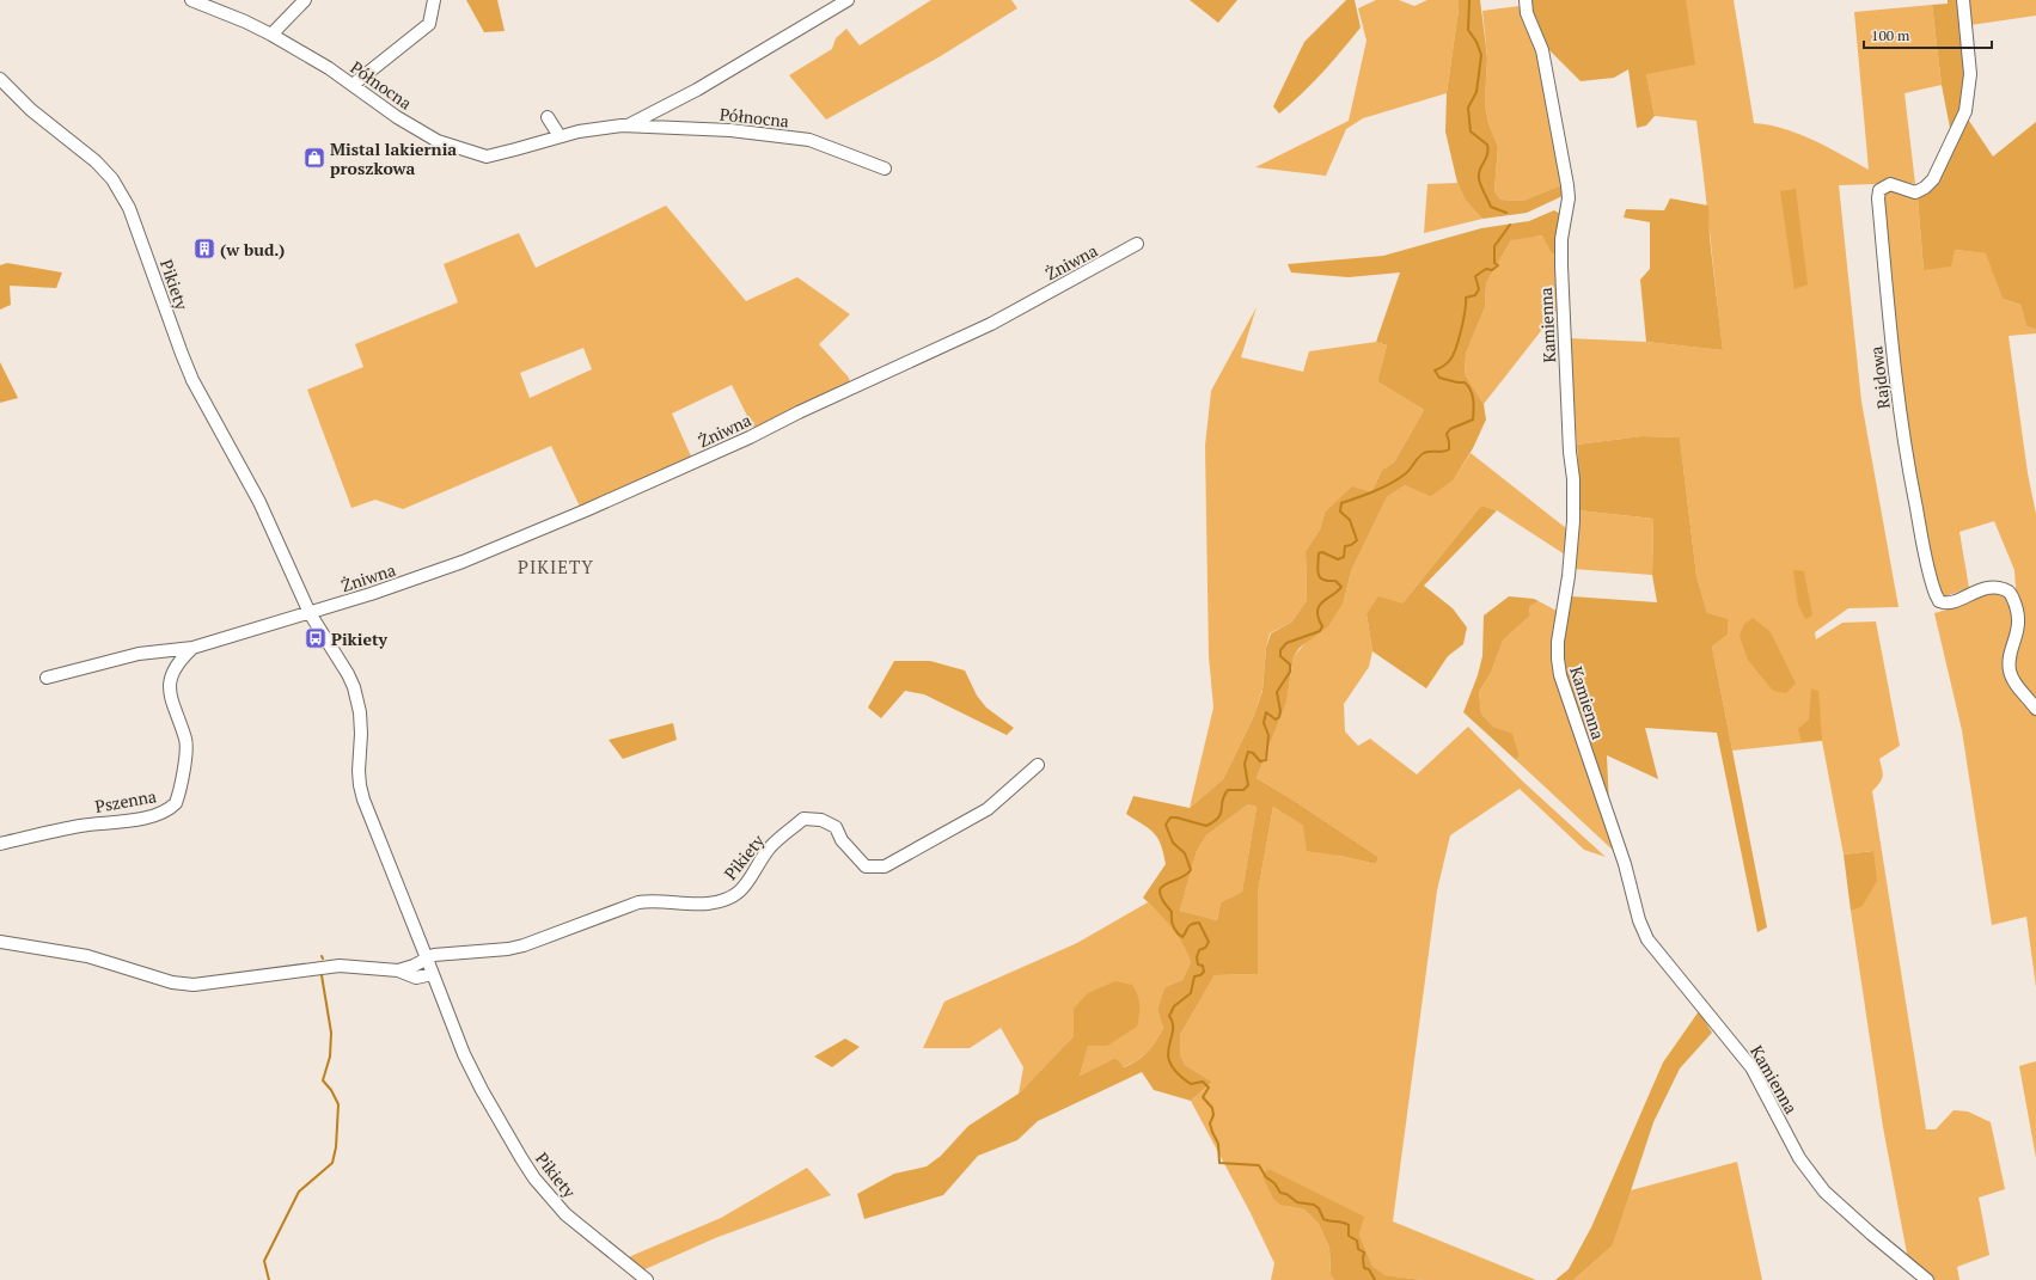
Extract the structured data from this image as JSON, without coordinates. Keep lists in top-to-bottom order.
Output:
{
  "streets": {
    "street": [
      "Północna",
      "Żniwna",
      "Pikiety",
      "Kamienna",
      "Rajdowa",
      "Pszenna"
    ]
  },
  "crossings": [
    ["Żniwna", "Pikiety"]
  ],
  "districts": ["PIKIETY"],
  "places": {
    "shop": ["Mistal lakiernia proszkowa"],
    "building": ["(w bud.)"],
    "bus stop": ["Pikiety"]
  },
  "scale_bar": "100 m"
}
